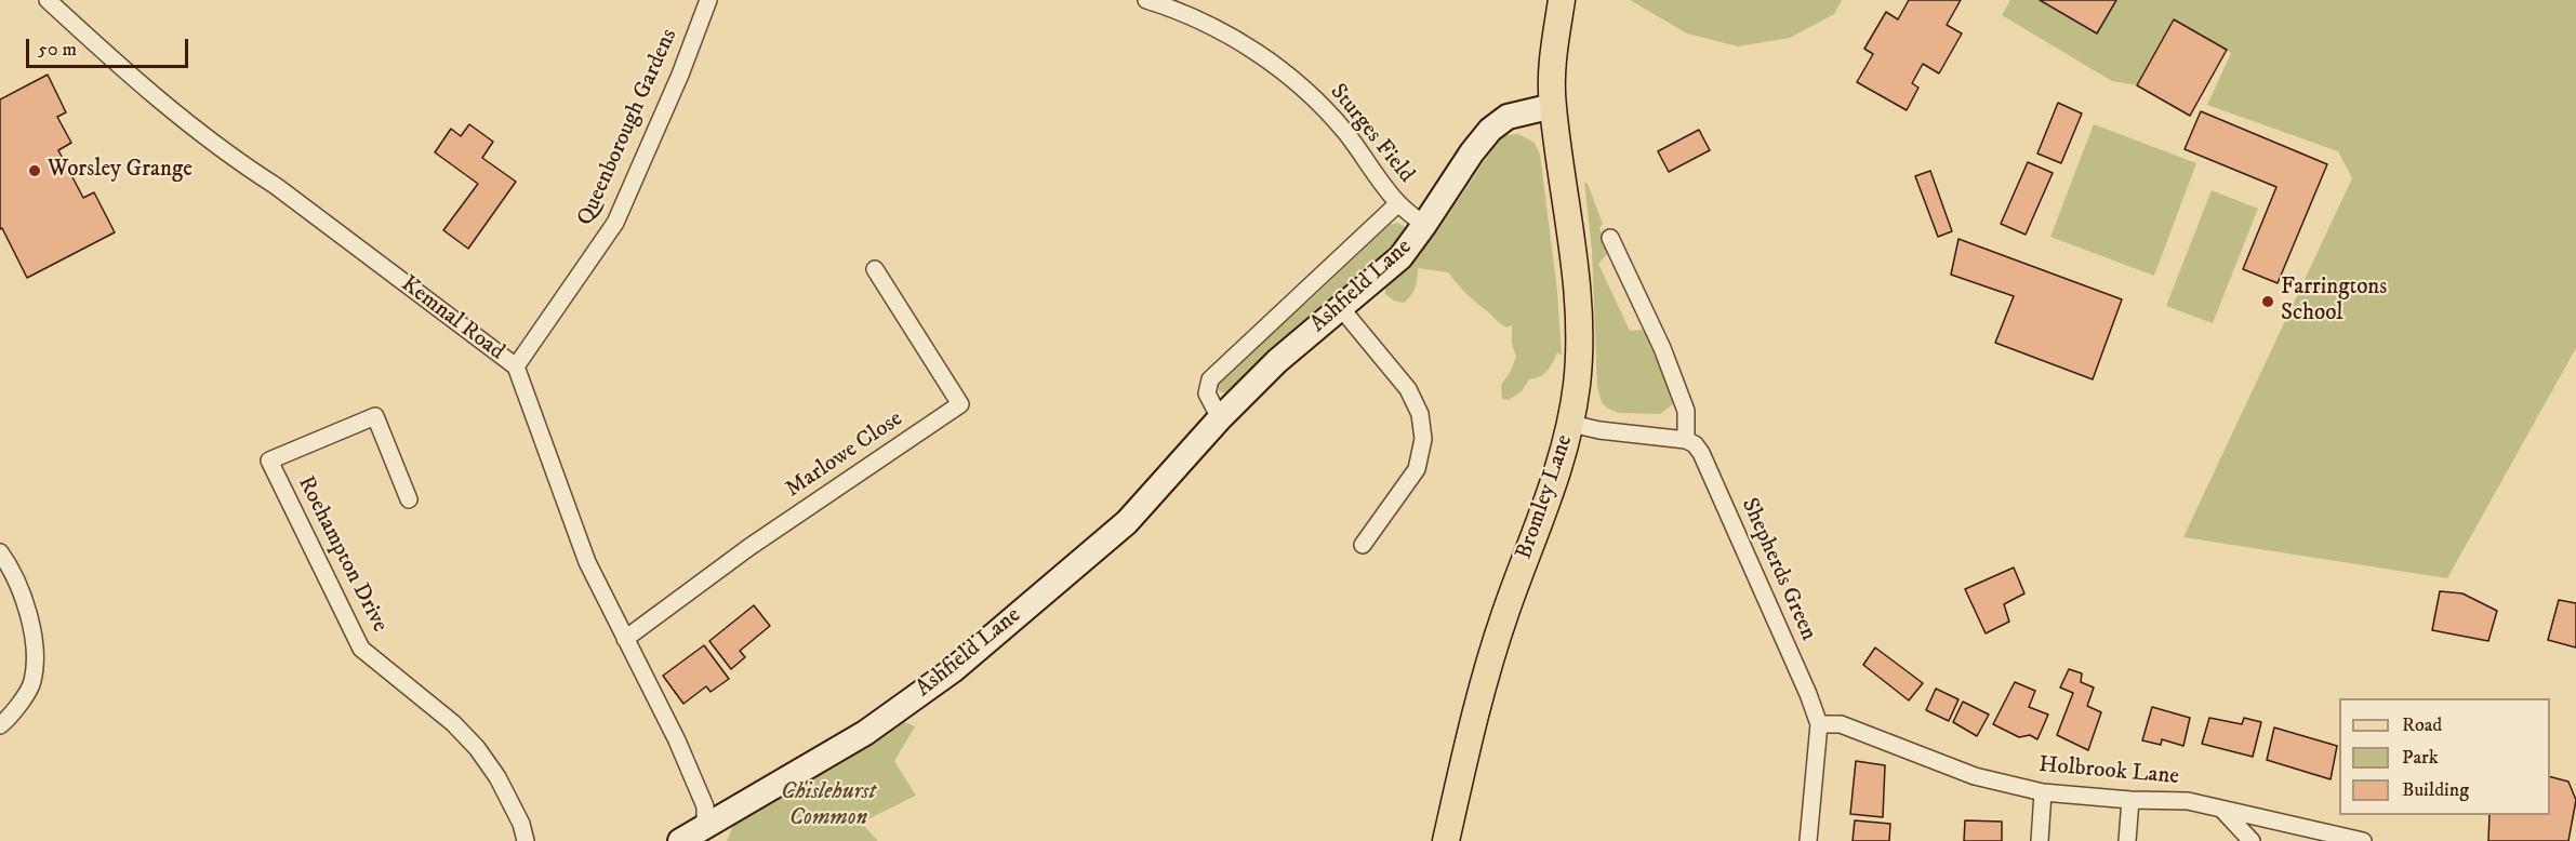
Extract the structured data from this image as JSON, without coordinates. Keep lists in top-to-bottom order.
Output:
{
  "streets": {
    "main road": ["Bromley Lane"],
    "street": [
      "Queenborough Gardens",
      "Sturges Field",
      "Ashfield Lane",
      "Kemnal Road",
      "Marlowe Close",
      "Roehampton Drive",
      "Shepherds Green",
      "Holbrook Lane"
    ]
  },
  "crossings": [
    ["Queenborough Gardens", "Kemnal Road"],
    ["Sturges Field", "Ashfield Lane"],
    ["Ashfield Lane", "Kemnal Road"],
    ["Ashfield Lane", "Bromley Lane"],
    ["Kemnal Road", "Marlowe Close"],
    ["Shepherds Green", "Holbrook Lane"]
  ],
  "parks": ["Chislehurst Common"],
  "places": ["Worsley Grange", "Farringtons School"],
  "legend": ["Road", "Park", "Building"],
  "scale_bar": "50 m"
}
